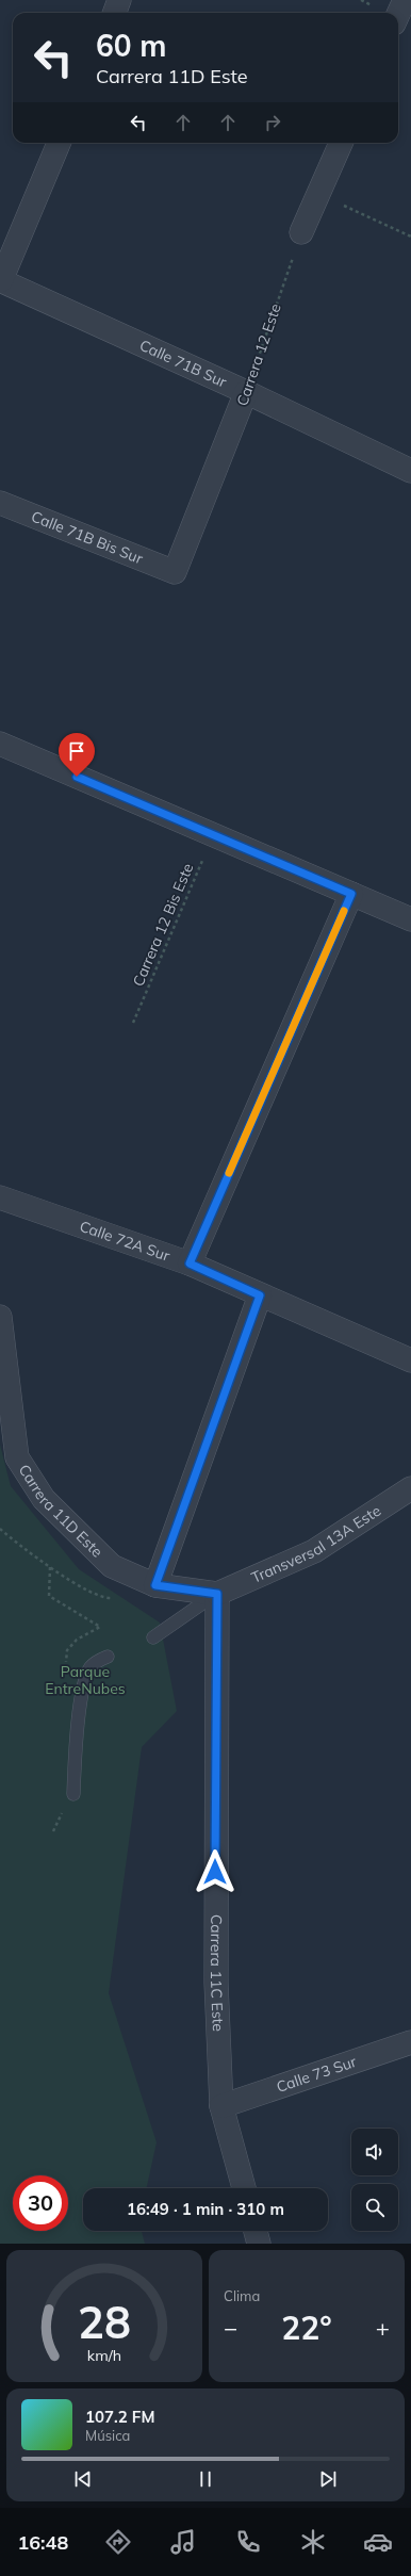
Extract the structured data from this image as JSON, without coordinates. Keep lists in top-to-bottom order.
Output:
{
  "streets": {
    "street": [
      "Carrera 12 Este",
      "Calle 71B Sur",
      "Calle 71B Bis Sur",
      "Calle 72A Sur",
      "Carrera 11D Este",
      "Transversal 13A Este",
      "Carrera 11C Este",
      "Calle 73 Sur"
    ],
    "path": ["Carrera 12 Bis Este"]
  },
  "crossings": [
    ["Carrera 12 Este", "Calle 71B Sur"],
    ["Carrera 12 Este", "Calle 71B Bis Sur"],
    ["Carrera 11D Este", "Transversal 13A Este"],
    ["Carrera 11D Este", "Carrera 11C Este"],
    ["Transversal 13A Este", "Carrera 11C Este"],
    ["Carrera 11C Este", "Calle 73 Sur"]
  ],
  "parks": ["Parque EntreNubes"],
  "page": {
    "turn": ["60 m", "Carrera 11D Este"],
    "limit": "30",
    "trip": "16:49 · 1 min · 310 m",
    "tile": "Clima",
    "heat": ["−", "22°", "+"],
    "song": ["107.2 FM", "Música"],
    "tabs": "16:48",
    "gauge": ["28", "km/h"]
  }
}
